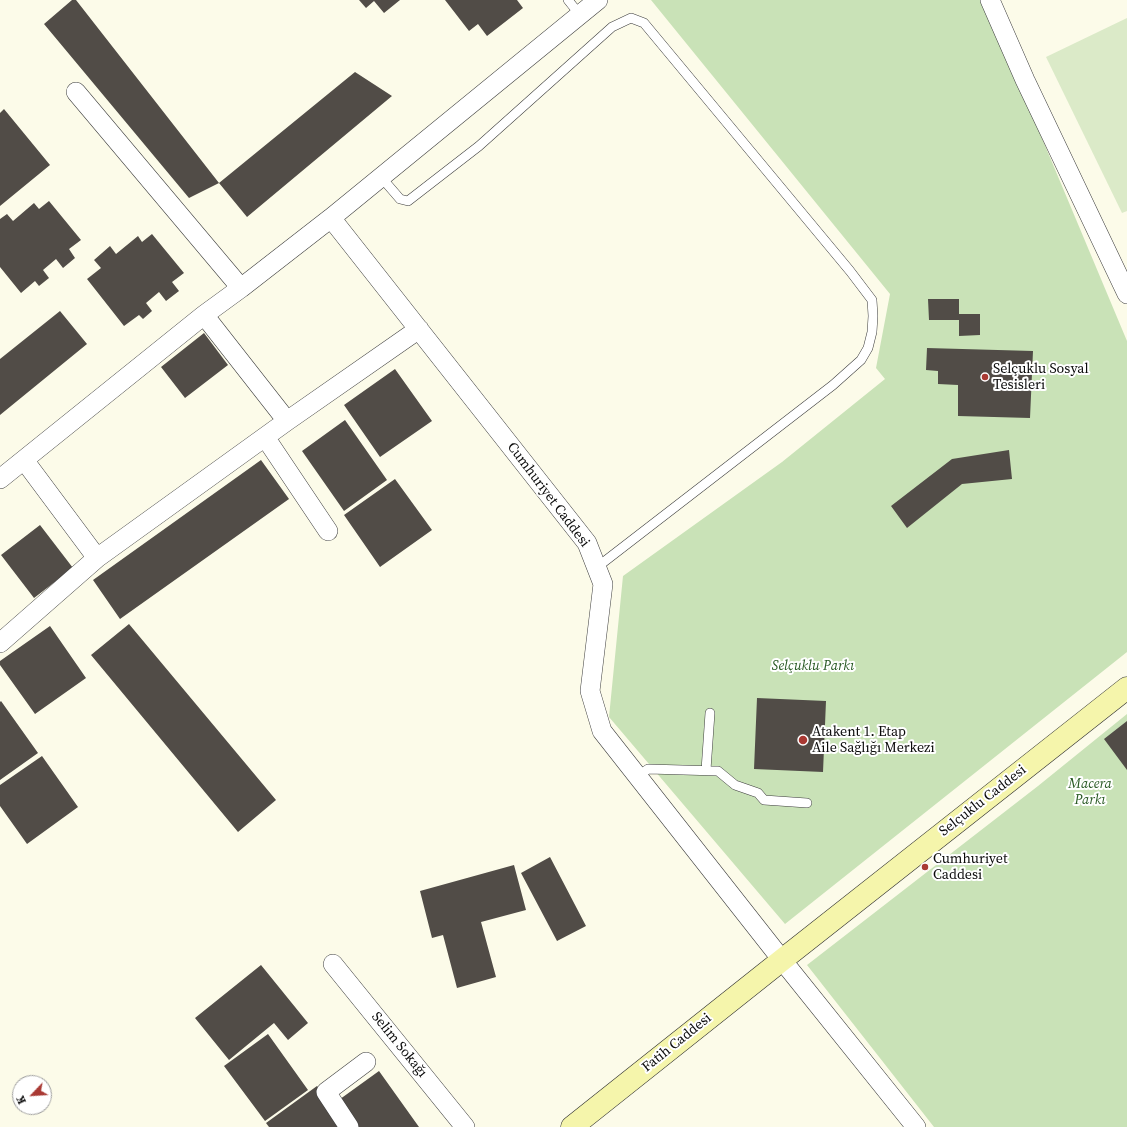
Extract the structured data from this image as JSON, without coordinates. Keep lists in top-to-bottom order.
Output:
{
  "streets": {
    "street": [
      "Cumhuriyet Caddesi",
      "Selçuklu Caddesi",
      "Fatih Caddesi",
      "Selim Sokağı"
    ]
  },
  "crossings": [
    ["Cumhuriyet Caddesi", "Selçuklu Caddesi"],
    ["Cumhuriyet Caddesi", "Fatih Caddesi"],
    ["Selçuklu Caddesi", "Fatih Caddesi"]
  ],
  "parks": ["Selçuklu Parkı", "Macera Parkı"],
  "places": ["Selçuklu Sosyal Tesisleri", "Atakent 1. Etap Aile Sağlığı Merkezi", "Cumhuriyet Caddesi"],
  "north": "bottom left"
}
